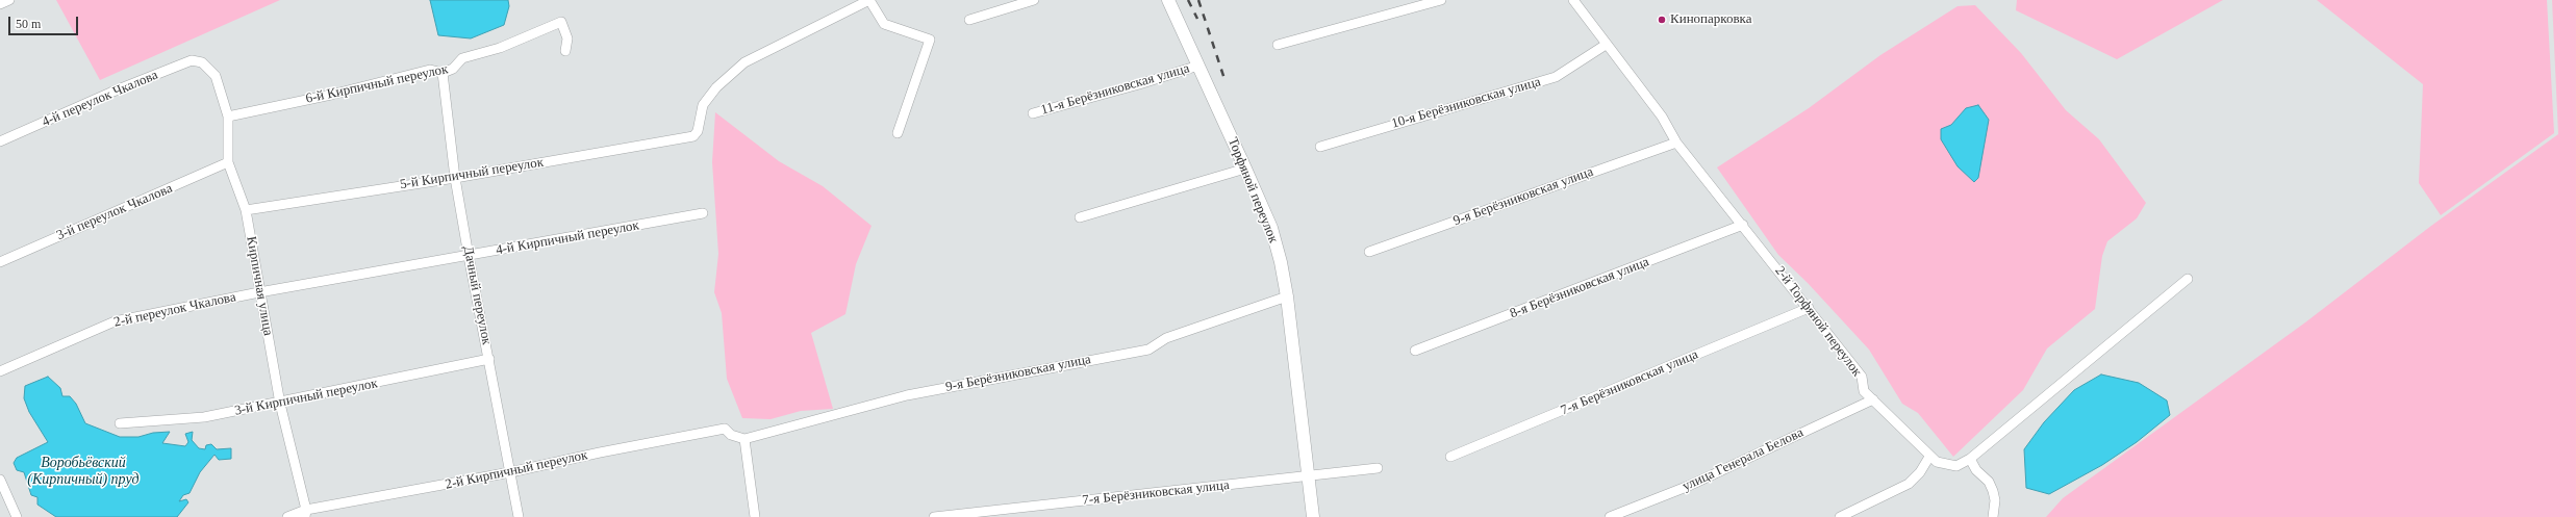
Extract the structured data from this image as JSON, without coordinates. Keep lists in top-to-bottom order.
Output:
{
  "streets": {
    "street": [
      "6-й Кирпичный переулок",
      "11-я Берёзниковская улица",
      "4-й переулок Чкалова",
      "10-я Берёзниковская улица",
      "5-й Кирпичный переулок",
      "Торфяной переулок",
      "9-я Берёзниковская улица",
      "3-й переулок Чкалова",
      "4-й Кирпичный переулок",
      "Кирпичная улица",
      "8-я Берёзниковская улица",
      "Дачный переулок",
      "2-й переулок Чкалова",
      "2-й Торфяной переулок",
      "7-я Берёзниковская улица",
      "3-й Кирпичный переулок",
      "улица Генерала Белова",
      "2-й Кирпичный переулок"
    ]
  },
  "crossings": [
    ["6-й Кирпичный переулок", "Кирпичная улица"],
    ["6-й Кирпичный переулок", "Дачный переулок"],
    ["11-я Берёзниковская улица", "Торфяной переулок"],
    ["4-й переулок Чкалова", "Кирпичная улица"],
    ["10-я Берёзниковская улица", "2-й Торфяной переулок"],
    ["5-й Кирпичный переулок", "Кирпичная улица"],
    ["5-й Кирпичный переулок", "Дачный переулок"],
    ["Торфяной переулок", "9-я Берёзниковская улица"],
    ["Торфяной переулок", "7-я Берёзниковская улица"],
    ["9-я Берёзниковская улица", "2-й Торфяной переулок"],
    ["9-я Берёзниковская улица", "2-й Кирпичный переулок"],
    ["3-й переулок Чкалова", "Кирпичная улица"],
    ["4-й Кирпичный переулок", "Кирпичная улица"],
    ["4-й Кирпичный переулок", "Дачный переулок"],
    ["4-й Кирпичный переулок", "2-й переулок Чкалова"],
    ["Кирпичная улица", "2-й переулок Чкалова"],
    ["Кирпичная улица", "3-й Кирпичный переулок"],
    ["Кирпичная улица", "2-й Кирпичный переулок"],
    ["8-я Берёзниковская улица", "2-й Торфяной переулок"],
    ["Дачный переулок", "3-й Кирпичный переулок"],
    ["Дачный переулок", "2-й Кирпичный переулок"],
    ["2-й Торфяной переулок", "7-я Берёзниковская улица"],
    ["2-й Торфяной переулок", "улица Генерала Белова"]
  ],
  "water": ["Воробьёвский (Кирпичный) пруд"],
  "places": ["Кинопарковка"],
  "scale_bar": "50 m"
}
